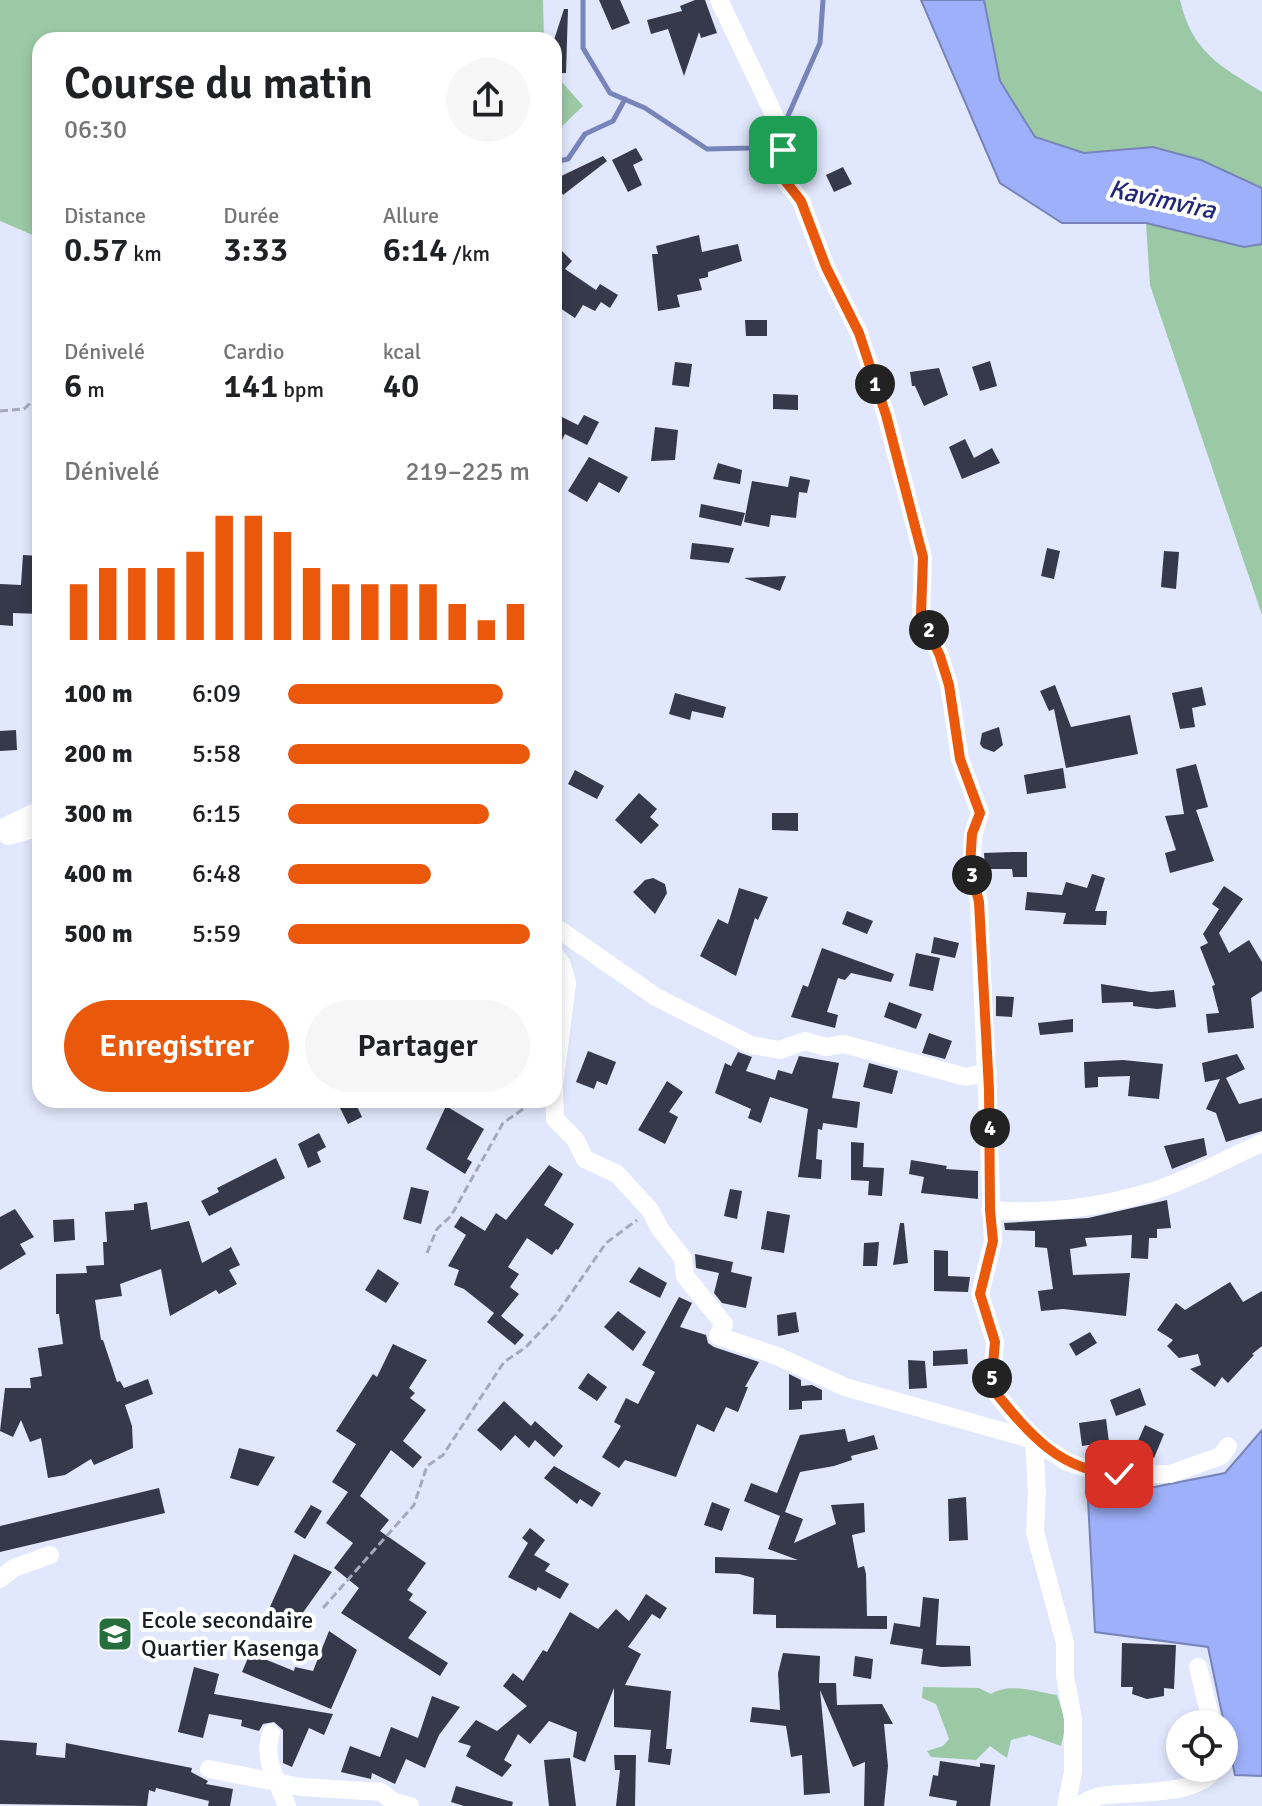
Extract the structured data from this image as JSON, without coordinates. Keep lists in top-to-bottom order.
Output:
{
  "water": ["Kavimvira"],
  "places": {
    "school or university": ["Ecole secondaire Quartier Kasenga"]
  },
  "page": {
    "heading": ["Course du matin", "06:30"],
    "stats": [
      ["Distance", "0.57 km"],
      ["Durée", "3:33"],
      ["Allure", "6:14 /km"],
      ["Dénivelé", "6 m"],
      ["Cardio", "141 bpm"],
      ["kcal", "40"]
    ],
    "pins": [
      "1",
      "2",
      "3",
      "4",
      "5"
    ],
    "chart": ["Dénivelé", "219–225 m"],
    "list": [
      {
        "name": "100 m",
        "note": "6:09"
      },
      {
        "name": "200 m",
        "note": "5:58"
      },
      {
        "name": "300 m",
        "note": "6:15"
      },
      {
        "name": "400 m",
        "note": "6:48"
      },
      {
        "name": "500 m",
        "note": "5:59"
      }
    ],
    "buttons": ["Enregistrer", "Partager"]
  }
}
